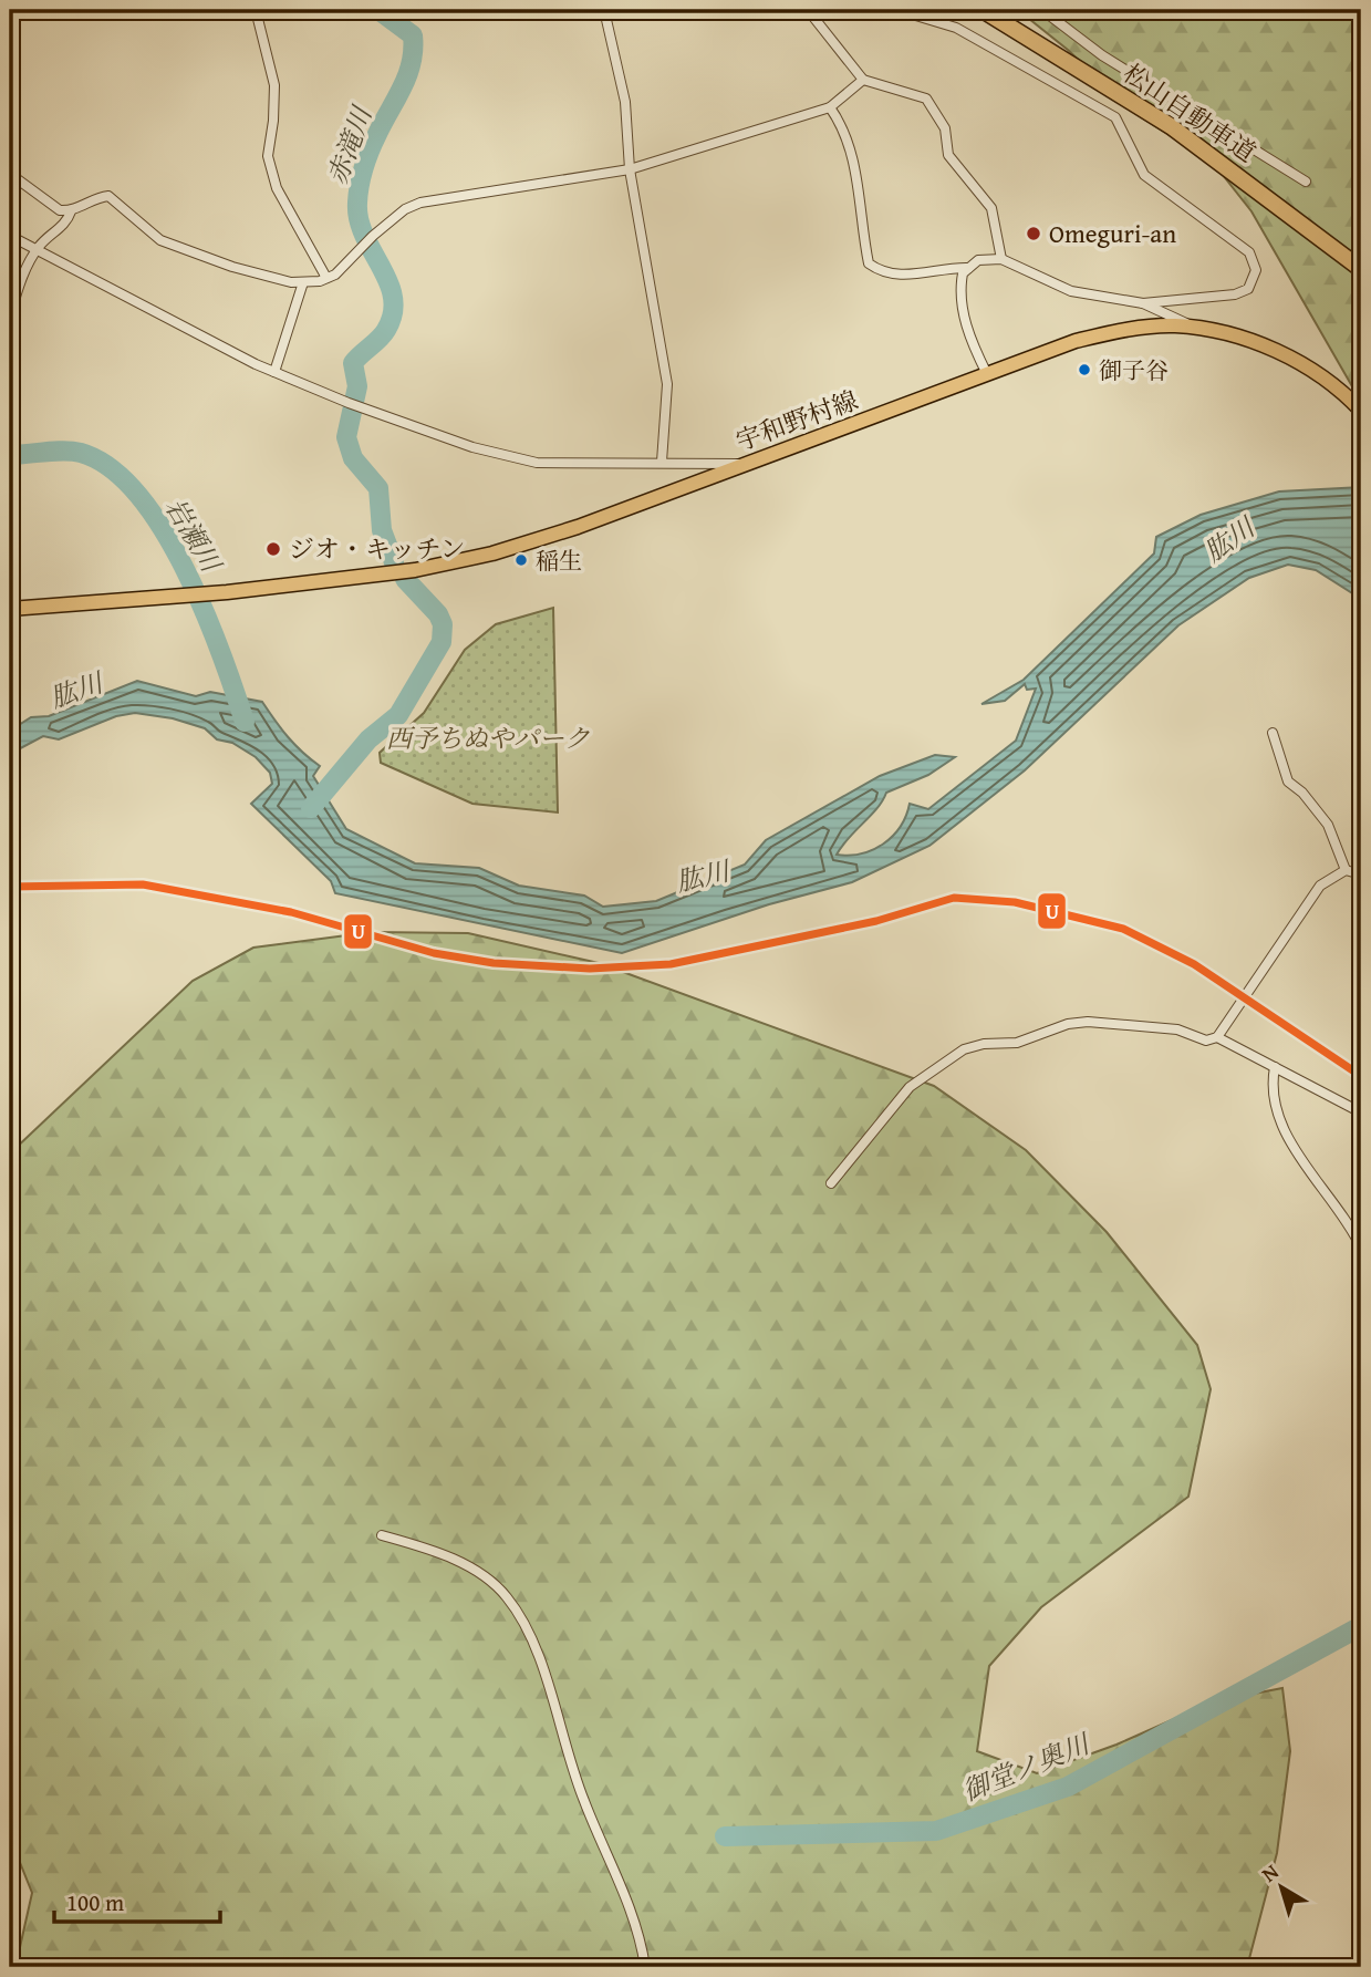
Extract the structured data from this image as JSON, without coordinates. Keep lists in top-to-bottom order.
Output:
{
  "streets": {
    "highway": ["松山自動車道"],
    "main road": ["宇和野村線"]
  },
  "water": [
    "赤滝川",
    "岩瀬川",
    "肱川",
    "御堂ノ奥川"
  ],
  "parks": ["西予ちぬやパーク"],
  "places": [
    "Omeguri-an",
    "御子谷",
    "ジオ・キッチン",
    "稲生"
  ],
  "lines": ["transit line U"],
  "scale_bar": "100 m",
  "north": "top left"
}
